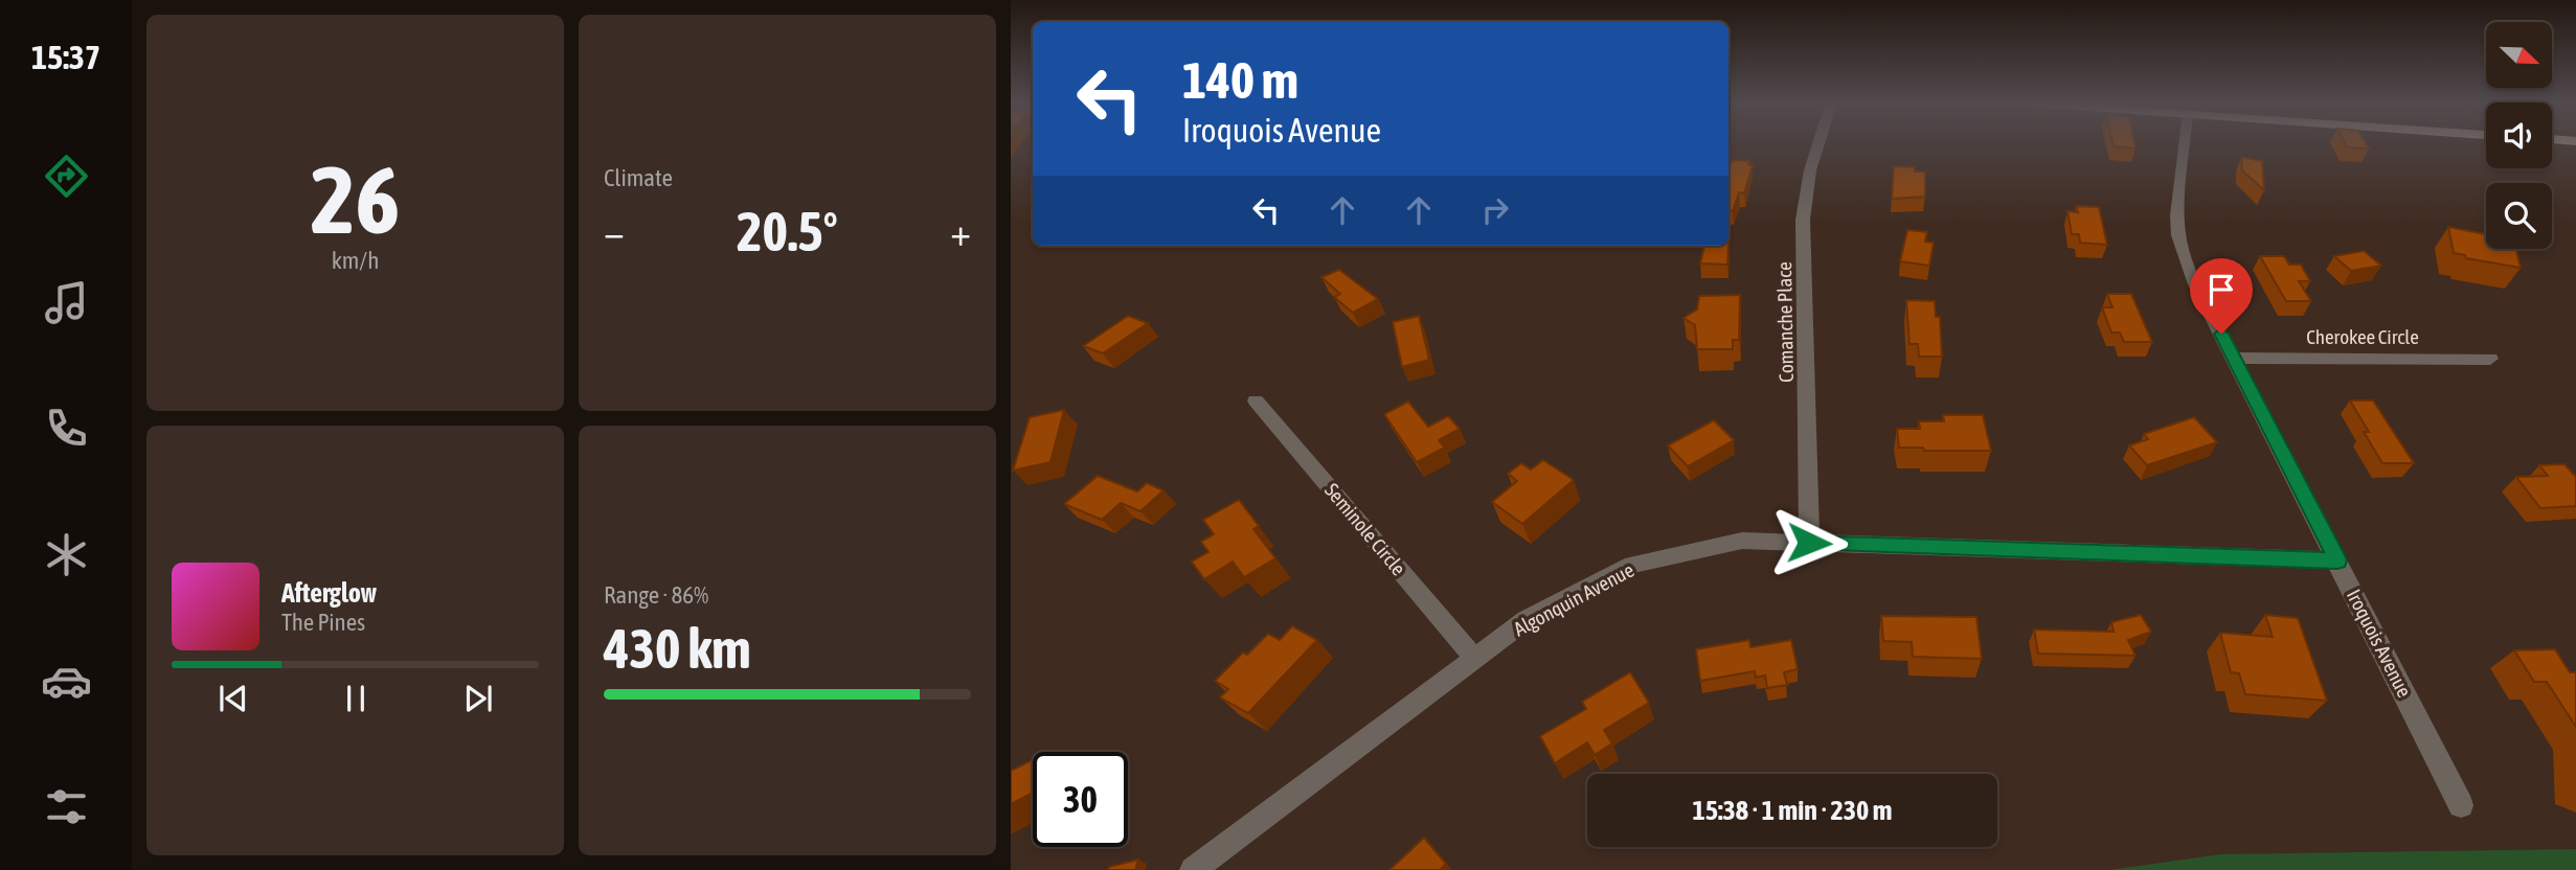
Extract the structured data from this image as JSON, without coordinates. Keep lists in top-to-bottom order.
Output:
{
  "streets": {
    "street": [
      "Comanche Place",
      "Cherokee Circle",
      "Seminole Circle",
      "Algonquin Avenue",
      "Iroquois Avenue"
    ]
  },
  "crossings": [
    ["Comanche Place", "Algonquin Avenue"],
    ["Cherokee Circle", "Iroquois Avenue"],
    ["Seminole Circle", "Algonquin Avenue"],
    ["Algonquin Avenue", "Iroquois Avenue"]
  ],
  "north": "bottom right",
  "page": {
    "tabs": "15:37",
    "tile": [
      ["26", "km/h"],
      "Climate",
      ["Range · 86%", "430 km"]
    ],
    "turn": ["140 m", "Iroquois Avenue"],
    "heat": ["−", "20.5°", "+"],
    "song": ["Afterglow", "The Pines"],
    "limit": "30",
    "trip": "15:38 · 1 min · 230 m"
  }
}
